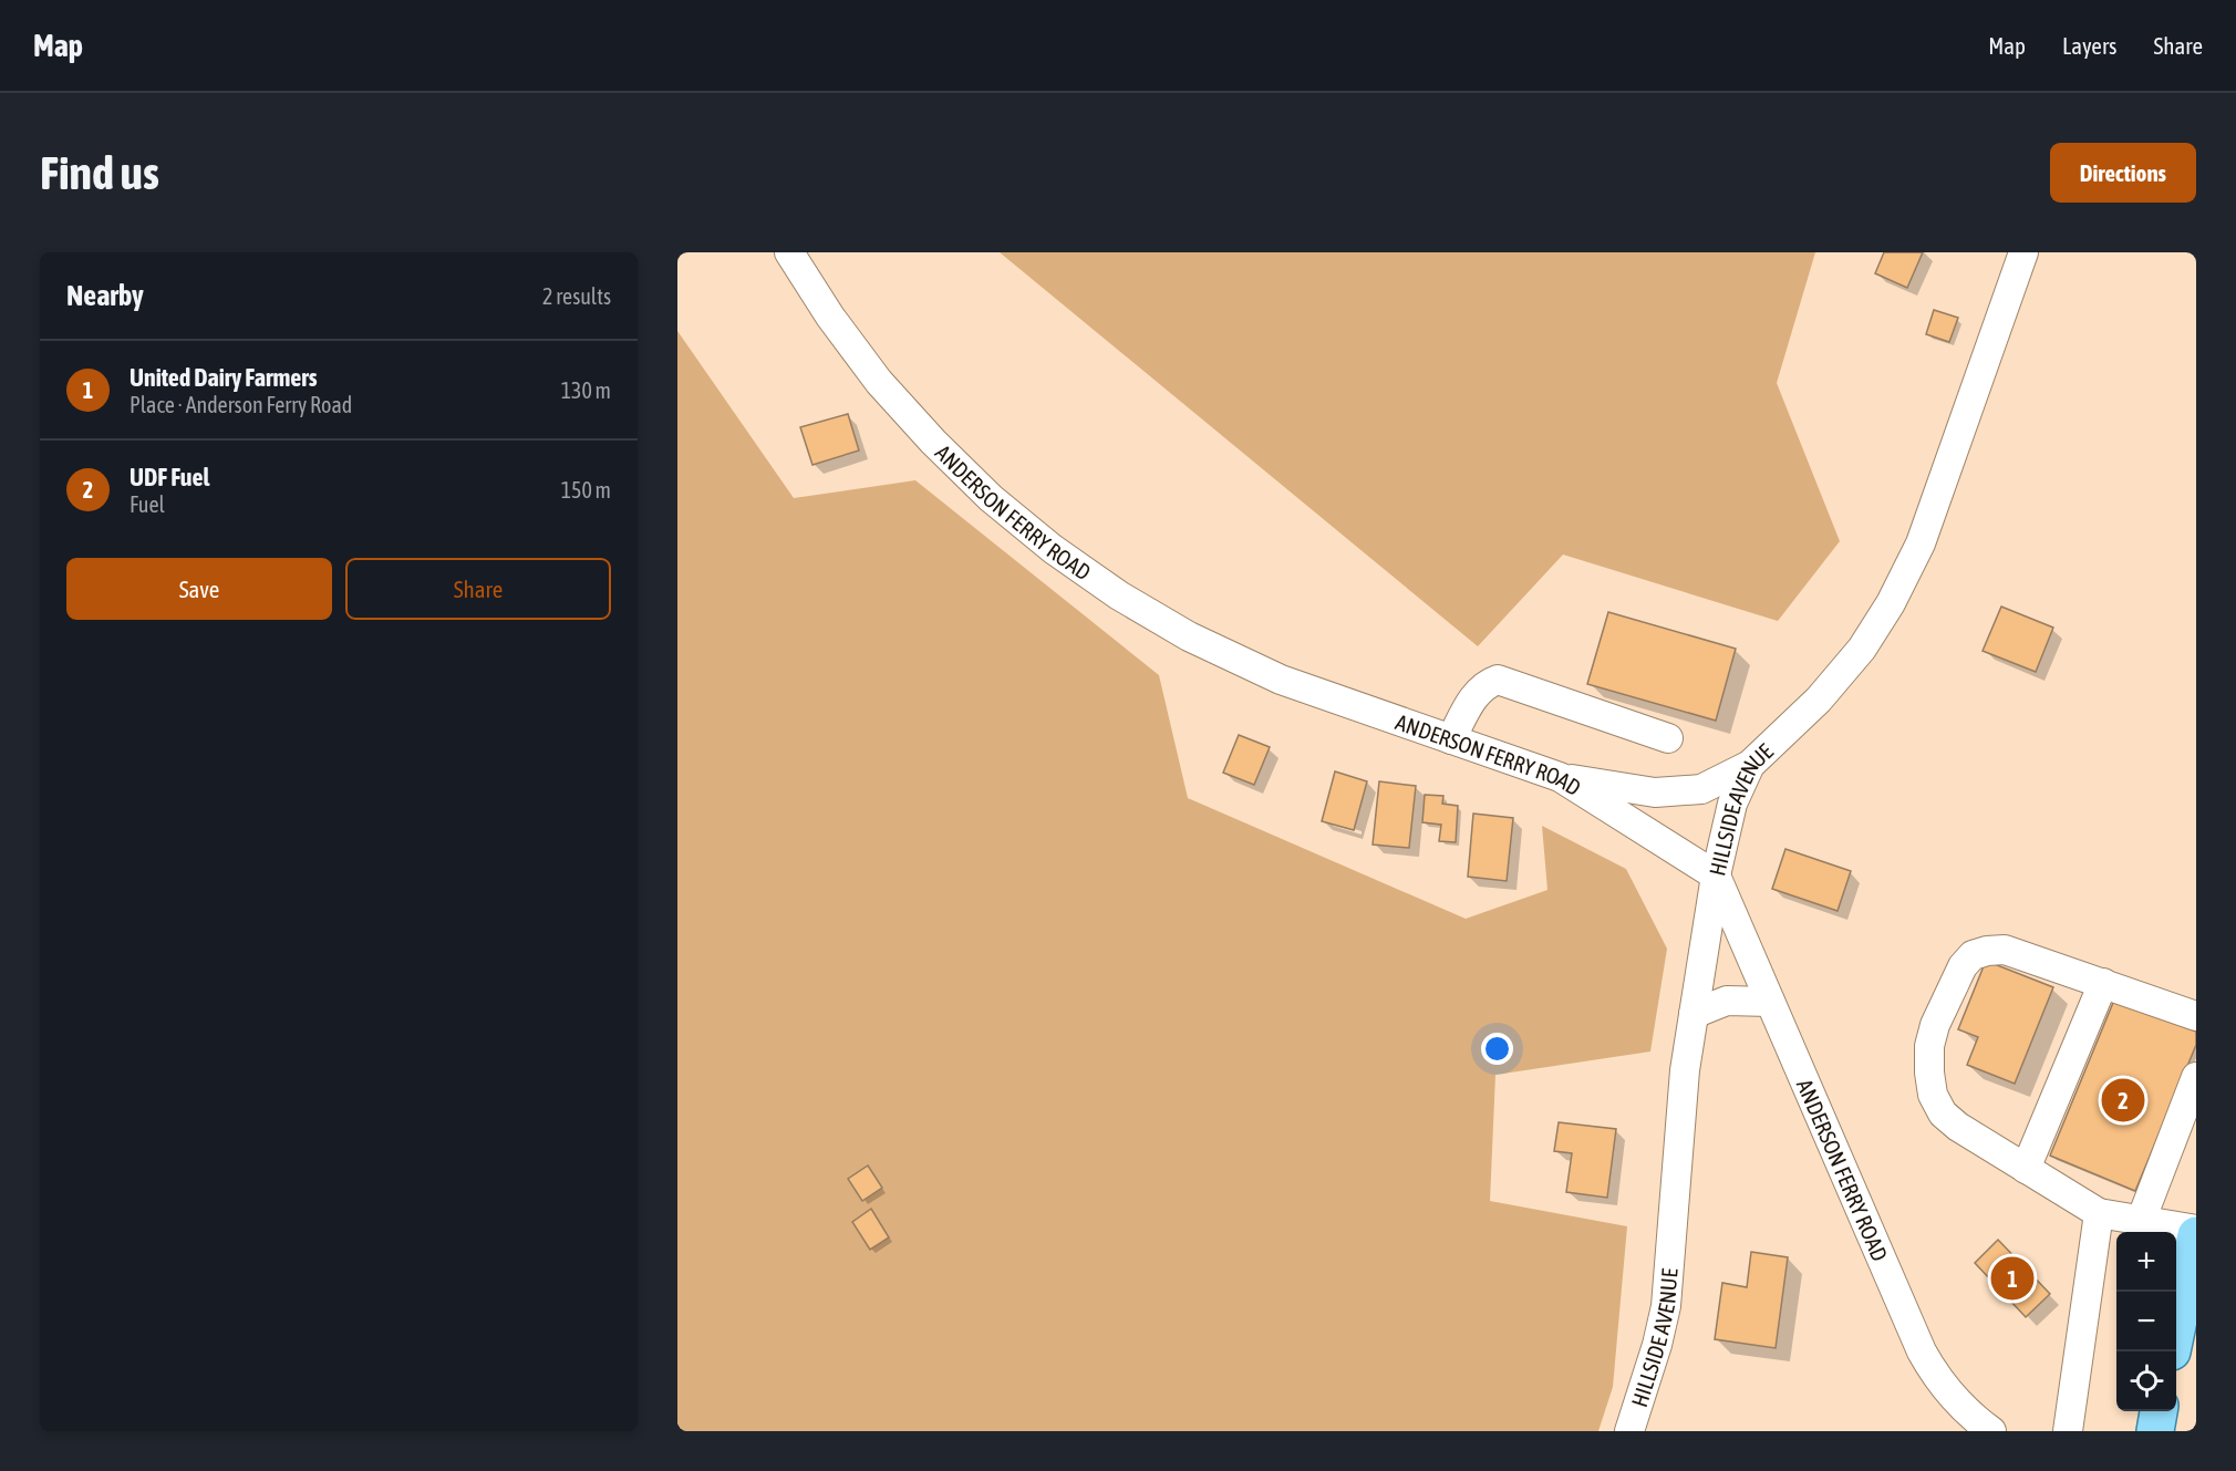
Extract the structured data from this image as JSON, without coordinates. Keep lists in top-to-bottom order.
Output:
{
  "streets": {
    "street": ["ANDERSON FERRY ROAD", "HILLSIDE AVENUE"]
  },
  "crossings": [
    ["ANDERSON FERRY ROAD", "HILLSIDE AVENUE"]
  ],
  "page": {
    "header": "Map",
    "nav": ["Map", "Layers", "Share"],
    "buttons": [
      "Directions",
      ["Save", "Share"]
    ],
    "title": "Find us",
    "heading": ["Nearby", "2 results"],
    "list": [
      {
        "mark": "1",
        "name": "United Dairy Farmers",
        "note": "Place · Anderson Ferry Road",
        "value": "130 m"
      },
      {
        "mark": "2",
        "name": "UDF Fuel",
        "note": "Fuel",
        "value": "150 m"
      }
    ],
    "pins": ["2", "1"],
    "map_buttons": ["+", "−"]
  }
}
